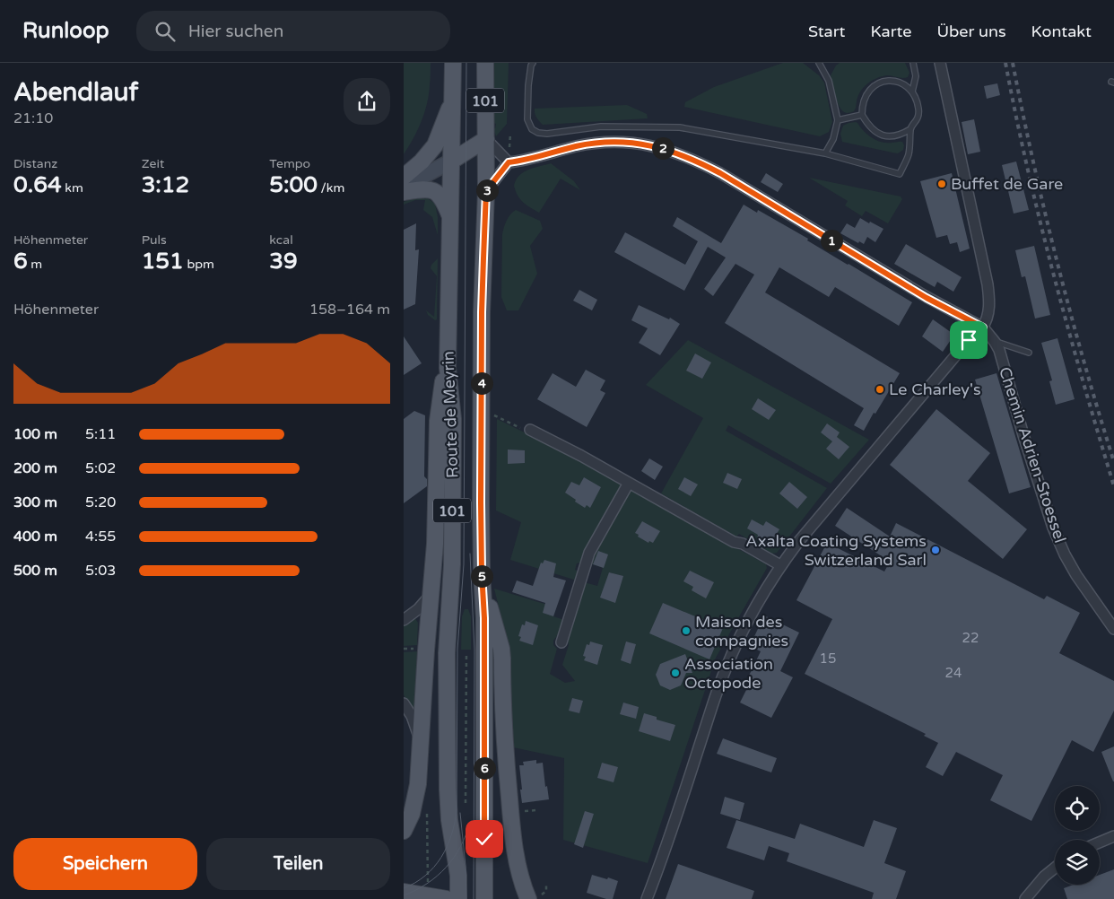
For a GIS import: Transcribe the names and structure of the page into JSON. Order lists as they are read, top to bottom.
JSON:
{
  "streets": {
    "main road": ["101", "Route de Meyrin"],
    "street": ["Chemin Adrien-Stoessel"]
  },
  "places": [
    "Buffet de Gare",
    "Le Charley's",
    "Axalta Coating Systems Switzerland Sarl",
    "Maison des compagnies",
    "Association Octopode"
  ],
  "house_numbers": ["22", "15", "24"],
  "page": {
    "header": "Runloop",
    "search": "Hier suchen",
    "nav": [
      "Start",
      "Karte",
      "Über uns",
      "Kontakt"
    ],
    "heading": ["Abendlauf", "21:10"],
    "pins": [
      "2",
      "3",
      "1",
      "4",
      "5",
      "6"
    ],
    "stats": [
      ["Distanz", "0.64 km"],
      ["Zeit", "3:12"],
      ["Tempo", "5:00 /km"],
      ["Höhenmeter", "6 m"],
      ["Puls", "151 bpm"],
      ["kcal", "39"]
    ],
    "chart": ["Höhenmeter", "158–164 m"],
    "list": [
      {
        "name": "100 m",
        "note": "5:11"
      },
      {
        "name": "200 m",
        "note": "5:02"
      },
      {
        "name": "300 m",
        "note": "5:20"
      },
      {
        "name": "400 m",
        "note": "4:55"
      },
      {
        "name": "500 m",
        "note": "5:03"
      }
    ],
    "buttons": ["Speichern", "Teilen"]
  }
}
